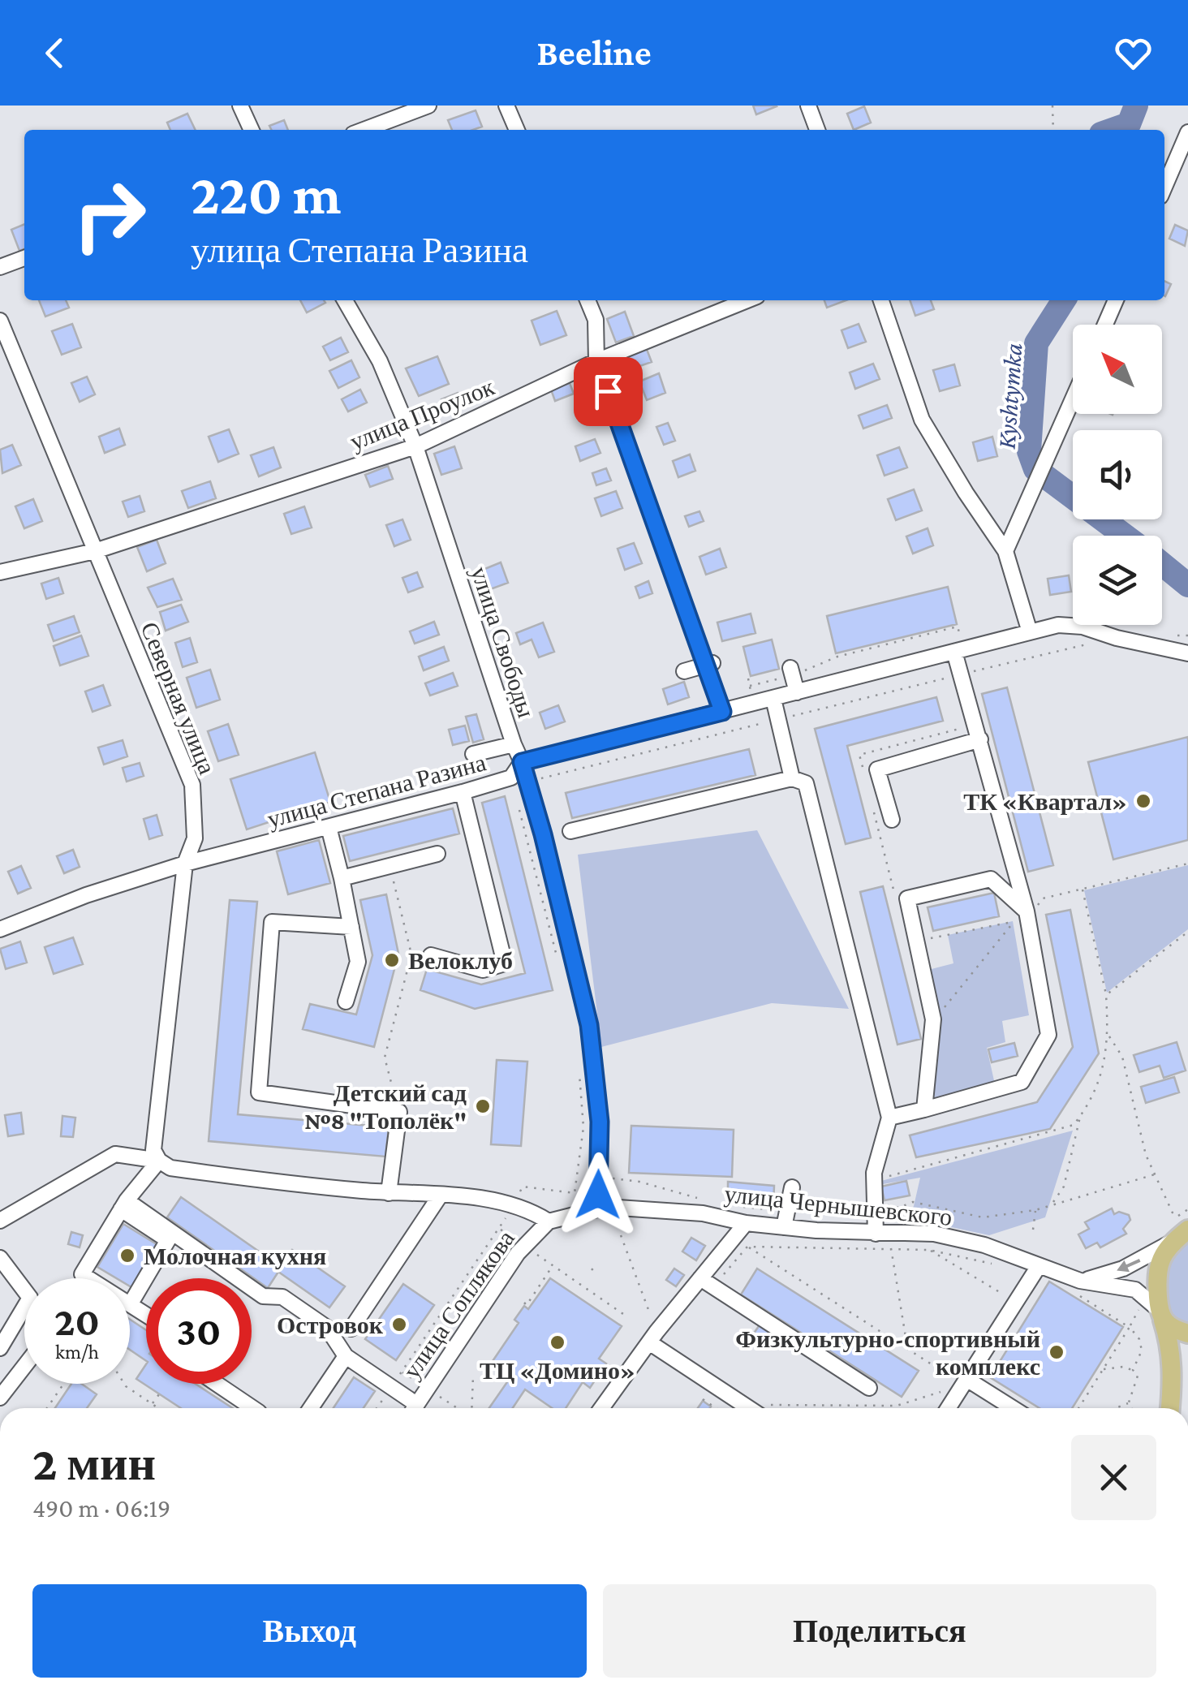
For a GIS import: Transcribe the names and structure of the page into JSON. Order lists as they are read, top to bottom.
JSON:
{
  "streets": {
    "street": [
      "улица Проулок",
      "улица Свободы",
      "Северная улица",
      "улица Степана Разина",
      "улица Чернышевского",
      "улица Соплякова"
    ]
  },
  "crossings": [
    ["улица Проулок", "улица Свободы"],
    ["улица Проулок", "Северная улица"],
    ["улица Свободы", "улица Степана Разина"],
    ["улица Свободы", "улица Чернышевского"],
    ["Северная улица", "улица Степана Разина"],
    ["улица Чернышевского", "улица Соплякова"]
  ],
  "water": ["Kyshtymka"],
  "places": [
    "ТК «Квартал»",
    "Велоклуб",
    "Детский сад №8 \"Тополёк\"",
    "Молочная кухня",
    "Островок",
    "ТЦ «Домино»",
    "Физкультурно-спортивный комплекс"
  ],
  "north": "top left",
  "page": {
    "header": "Beeline",
    "turn": ["220 m", "улица Степана Разина"],
    "speed": "20 km/h",
    "limit": "30",
    "heading": ["2 мин", "490 m · 06:19"],
    "buttons": ["Выход", "Поделиться"]
  }
}
